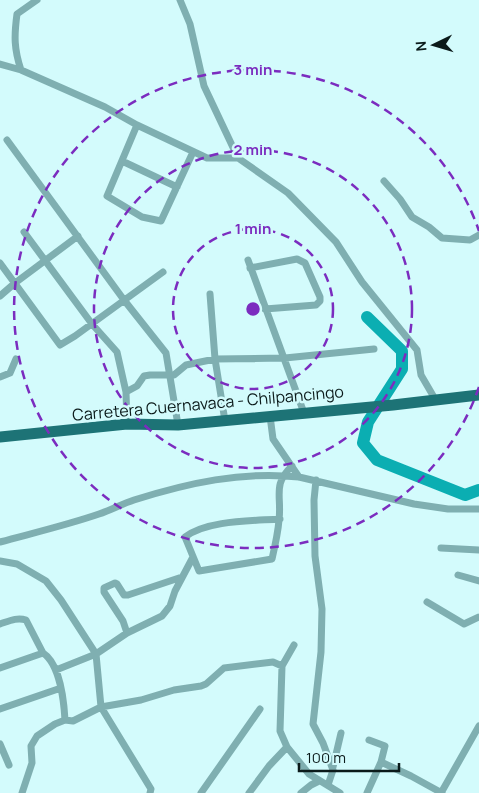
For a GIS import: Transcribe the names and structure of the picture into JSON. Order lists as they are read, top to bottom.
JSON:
{
  "streets": {
    "main road": ["Carretera Cuernavaca - Chilpancingo"]
  },
  "scale_bar": "100 m",
  "north": "left",
  "rings": ["3 min", "2 min", "1 min"]
}
